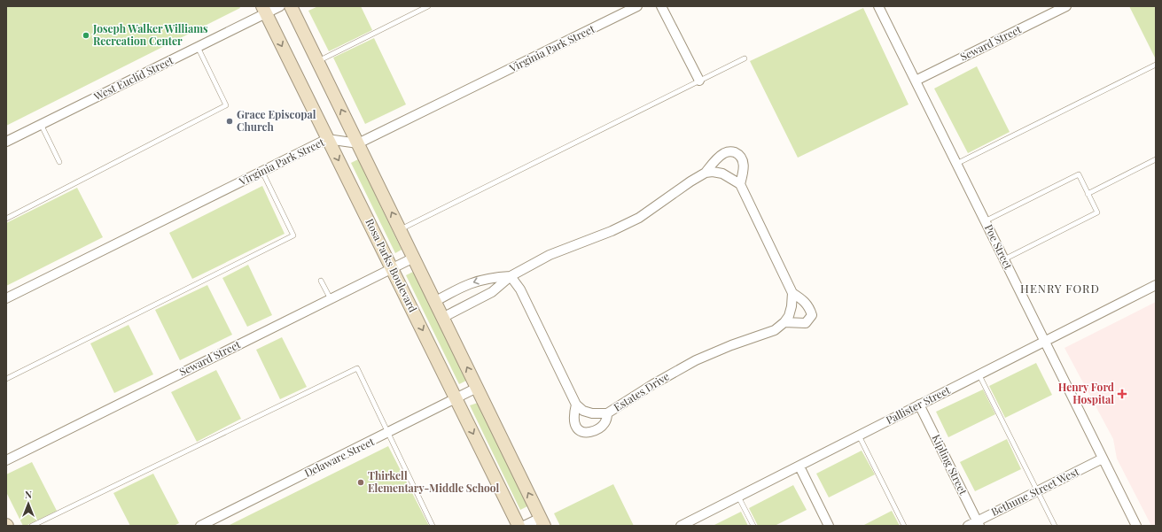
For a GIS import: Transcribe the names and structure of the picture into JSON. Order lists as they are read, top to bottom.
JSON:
{
  "streets": {
    "street": [
      "Seward Street",
      "Virginia Park Street",
      "West Euclid Street",
      "Poe Street",
      "Rosa Parks Boulevard",
      "Estates Drive",
      "Pallister Street",
      "Delaware Street",
      "Kipling Street",
      "Bethune Street West"
    ]
  },
  "crossings": [
    ["Seward Street", "Poe Street"],
    ["Seward Street", "Rosa Parks Boulevard"],
    ["Virginia Park Street", "Rosa Parks Boulevard"],
    ["West Euclid Street", "Rosa Parks Boulevard"],
    ["Poe Street", "Pallister Street"],
    ["Poe Street", "Bethune Street West"],
    ["Rosa Parks Boulevard", "Delaware Street"],
    ["Pallister Street", "Kipling Street"],
    ["Kipling Street", "Bethune Street West"]
  ],
  "districts": ["HENRY FORD"],
  "places": {
    "other": ["Joseph Walker Williams Recreation Center", "Grace Episcopal Church", "Thirkell Elementary-Middle School"],
    "health": ["Henry Ford Hospital"]
  },
  "north": "top"
}
